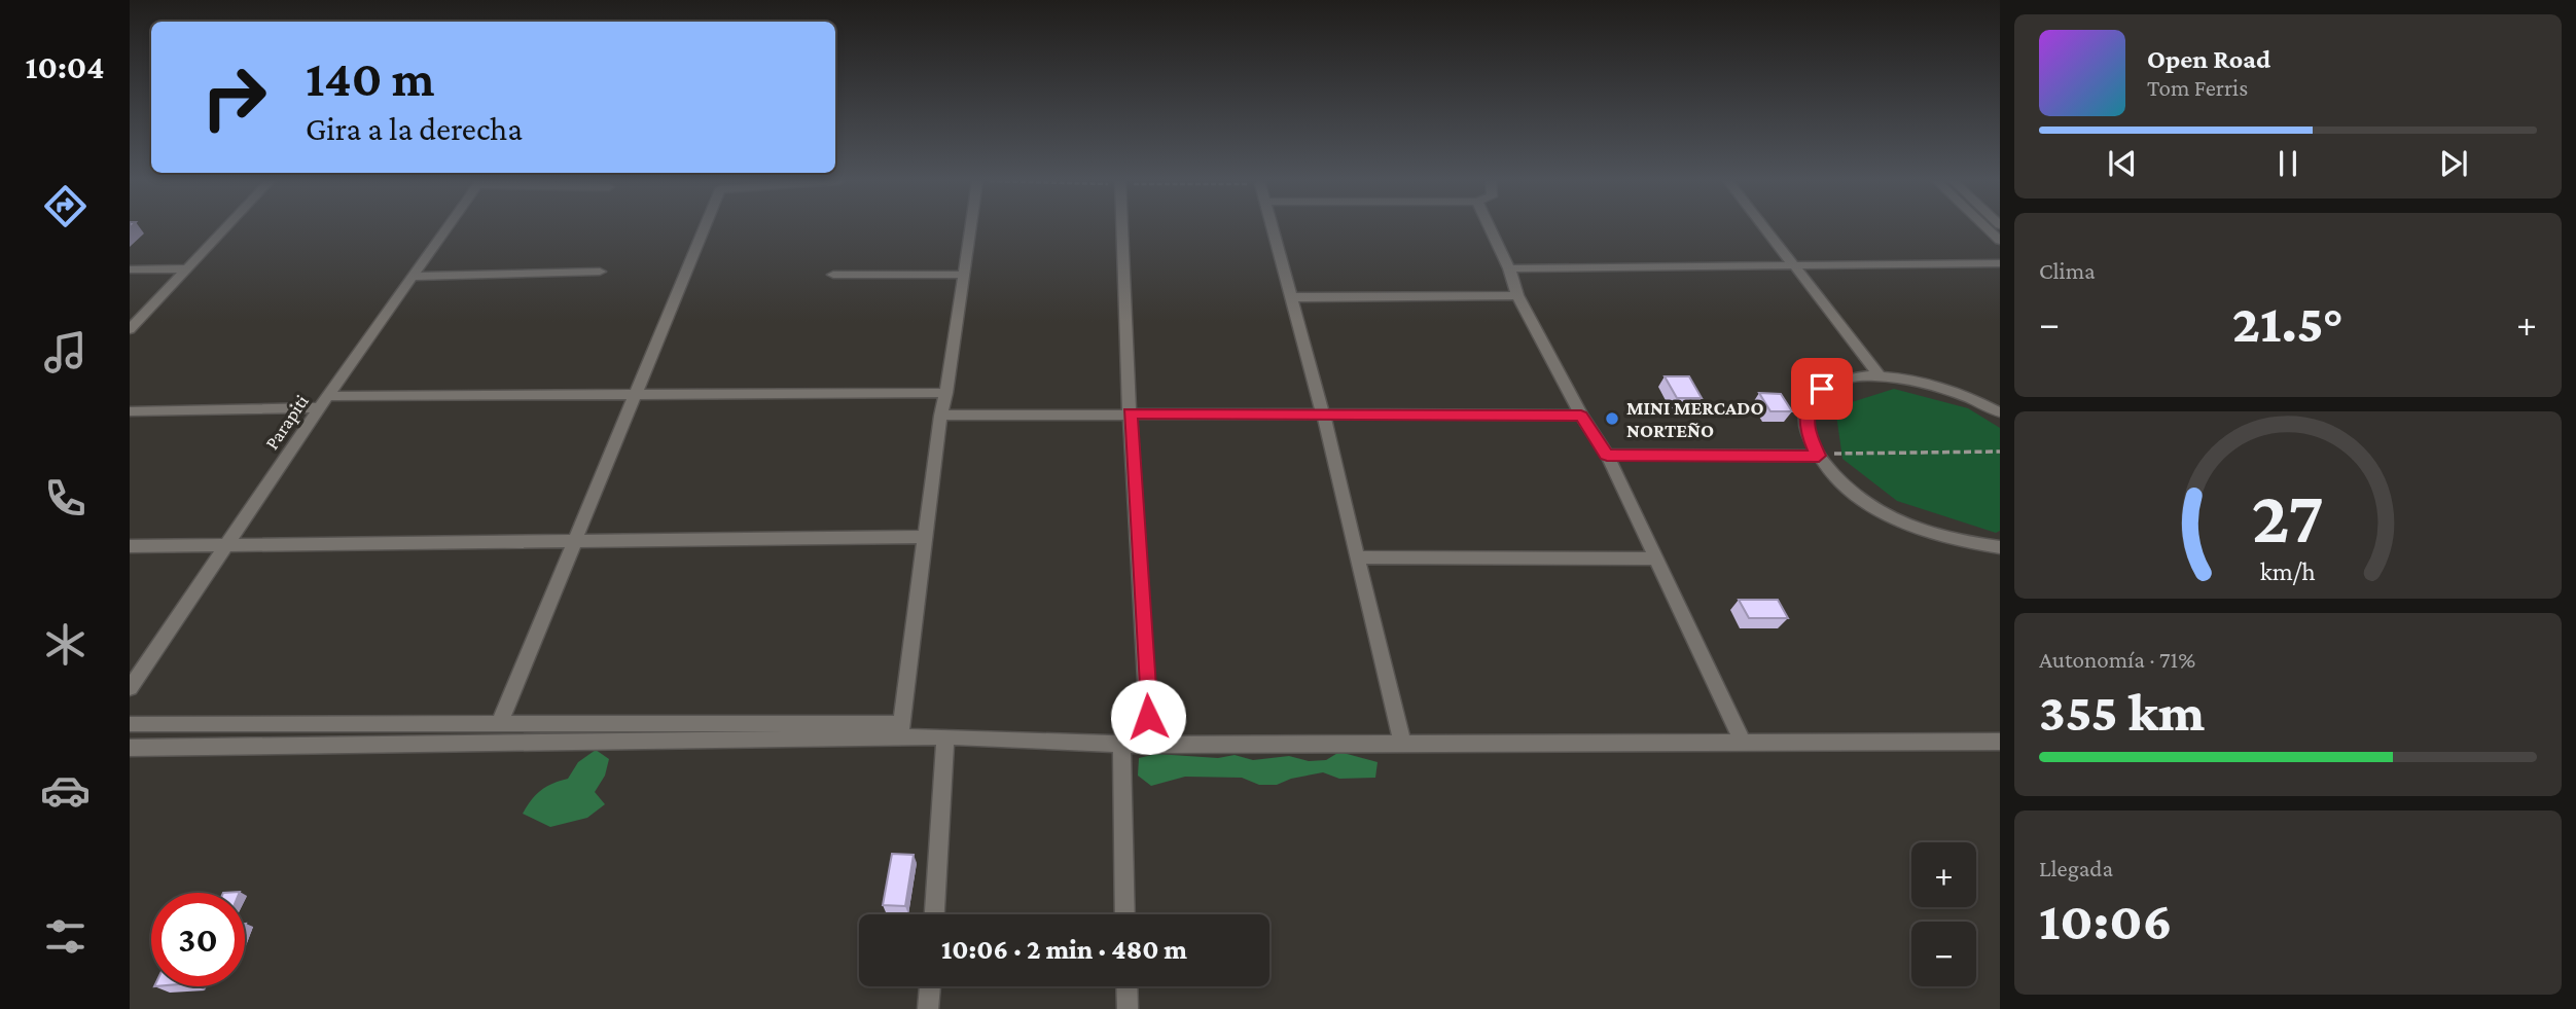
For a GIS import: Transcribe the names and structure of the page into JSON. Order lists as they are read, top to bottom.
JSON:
{
  "streets": {
    "street": ["Parapiti"]
  },
  "places": ["MINI MERCADO NORTEÑO"],
  "page": {
    "tabs": "10:04",
    "turn": ["140 m", "Gira a la derecha"],
    "song": ["Open Road", "Tom Ferris"],
    "tile": [
      "Clima",
      ["Autonomía · 71%", "355 km"],
      ["Llegada", "10:06"]
    ],
    "heat": ["−", "21.5°", "+"],
    "map_buttons": ["+", "−"],
    "limit": "30",
    "trip": "10:06 · 2 min · 480 m",
    "gauge": ["27", "km/h"]
  }
}
